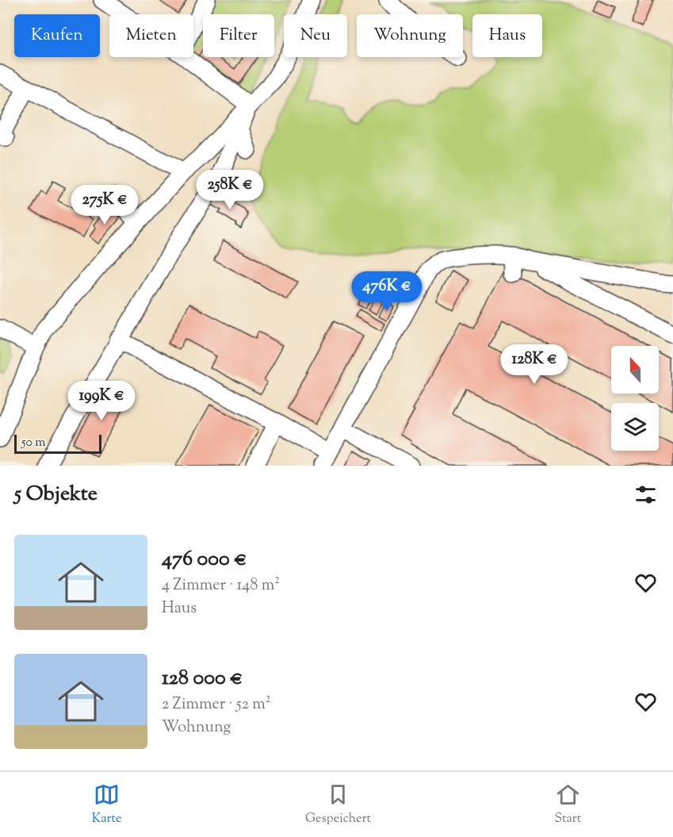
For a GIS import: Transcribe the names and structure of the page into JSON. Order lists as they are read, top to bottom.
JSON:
{
  "scale_bar": "50 m",
  "north": "top",
  "page": {
    "chip": [
      "Kaufen",
      "Mieten",
      "Filter",
      "Neu",
      "Wohnung",
      "Haus"
    ],
    "price": [
      "258K €",
      "275K €",
      "476K €",
      "128K €",
      "199K €"
    ],
    "scale": "50 m",
    "heading": "5 Objekte",
    "list": [
      {
        "name": "476 000 €",
        "note": "4 Zimmer · 148 m² · Haus"
      },
      {
        "name": "128 000 €",
        "note": "2 Zimmer · 52 m² · Wohnung"
      }
    ],
    "tabs": ["Karte", "Gespeichert", "Start"]
  }
}
